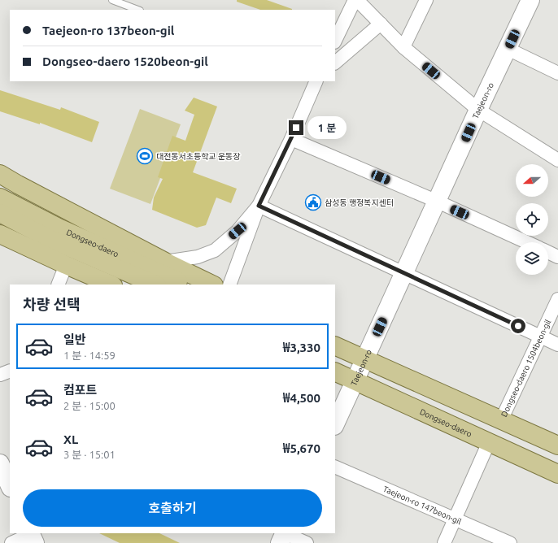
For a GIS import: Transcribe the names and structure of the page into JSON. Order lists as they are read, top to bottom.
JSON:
{
  "streets": {
    "main road": ["Dongseo-daero"],
    "street": ["Taejeon-ro", "Dongseo-daero 1504beon-gil", "Taejeon-ro 147beon-gil"]
  },
  "crossings": [
    ["Taejeon-ro", "Dongseo-daero"]
  ],
  "places": {
    "sports": ["대전동서초등학교 운동장"],
    "public building": ["삼성동 행정복지센터"]
  },
  "north": "left",
  "page": {
    "banner": ["Taejeon-ro 137beon-gil", "Dongseo-daero 1520beon-gil"],
    "bubble": "1 분",
    "heading": "차량 선택",
    "list": [
      {
        "name": "일반",
        "note": "1 분 · 14:59",
        "value": "₩3,330"
      },
      {
        "name": "컴포트",
        "note": "2 분 · 15:00",
        "value": "₩4,500"
      },
      {
        "name": "XL",
        "note": "3 분 · 15:01",
        "value": "₩5,670"
      }
    ],
    "buttons": "호출하기"
  }
}
